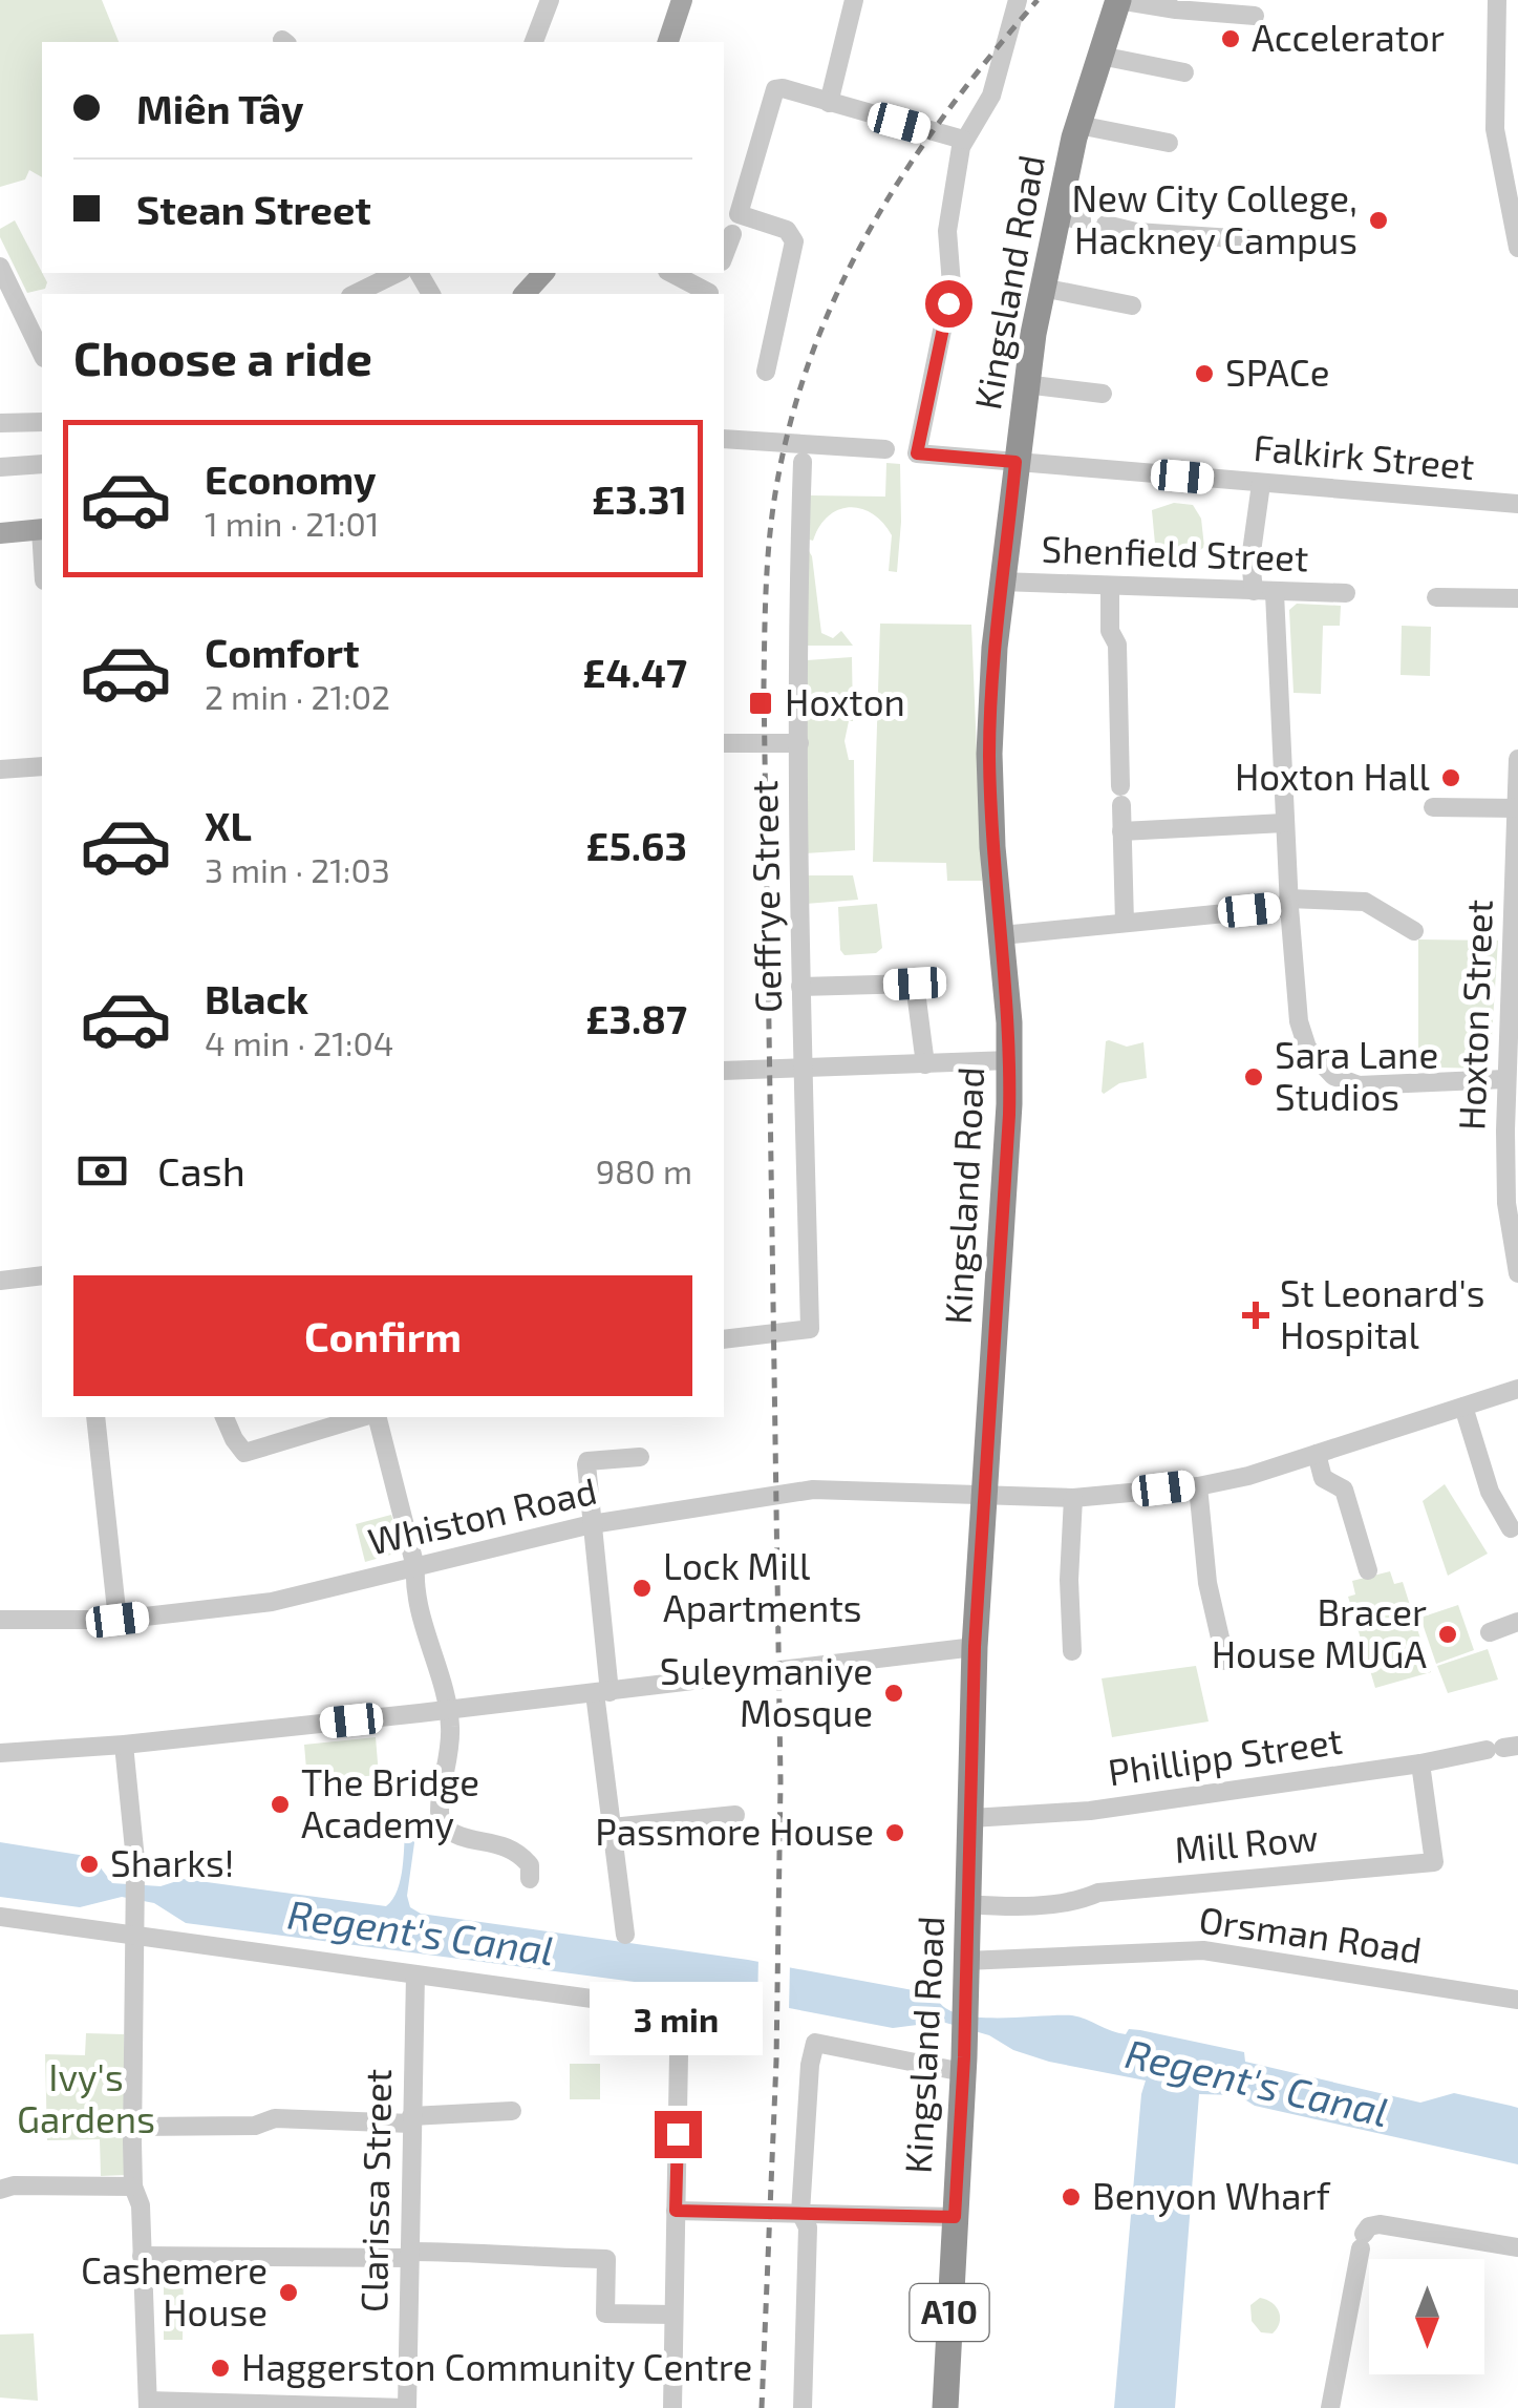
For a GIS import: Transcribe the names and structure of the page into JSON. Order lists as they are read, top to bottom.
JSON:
{
  "streets": {
    "highway": ["Kingsland Road", "A10"],
    "street": [
      "Falkirk Street",
      "Shenfield Street",
      "Geffrye Street",
      "Hoxton Street",
      "Whiston Road",
      "Phillipp Street",
      "Mill Row",
      "Orsman Road",
      "Clarissa Street"
    ]
  },
  "crossings": [
    ["Kingsland Road", "Falkirk Street"],
    ["Kingsland Road", "Shenfield Street"],
    ["Kingsland Road", "Whiston Road"],
    ["Kingsland Road", "Phillipp Street"],
    ["Kingsland Road", "Mill Row"],
    ["Kingsland Road", "Orsman Road"],
    ["Phillipp Street", "Mill Row"]
  ],
  "water": ["Regent's Canal"],
  "parks": ["Ivy's Gardens"],
  "places": {
    "other": [
      "Accelerator",
      "New City College, Hackney Campus",
      "SPACe",
      "Hoxton Hall",
      "Sara Lane Studios",
      "Lock Mill Apartments",
      "Bracer House MUGA",
      "Suleymaniye Mosque",
      "The Bridge Academy",
      "Passmore House",
      "Sharks!",
      "Benyon Wharf",
      "Cashemere House",
      "Haggerston Community Centre"
    ],
    "transit": ["Hoxton"],
    "health": ["St Leonard's Hospital"]
  },
  "north": "bottom",
  "page": {
    "banner": ["Miên Tây", "Stean Street"],
    "heading": "Choose a ride",
    "list": [
      {
        "name": "Economy",
        "note": "1 min · 21:01",
        "value": "£3.31"
      },
      {
        "name": "Comfort",
        "note": "2 min · 21:02",
        "value": "£4.47"
      },
      {
        "name": "XL",
        "note": "3 min · 21:03",
        "value": "£5.63"
      },
      {
        "name": "Black",
        "note": "4 min · 21:04",
        "value": "£3.87"
      }
    ],
    "pay": ["Cash", "980 m"],
    "buttons": "Confirm",
    "bubble": "3 min"
  }
}
